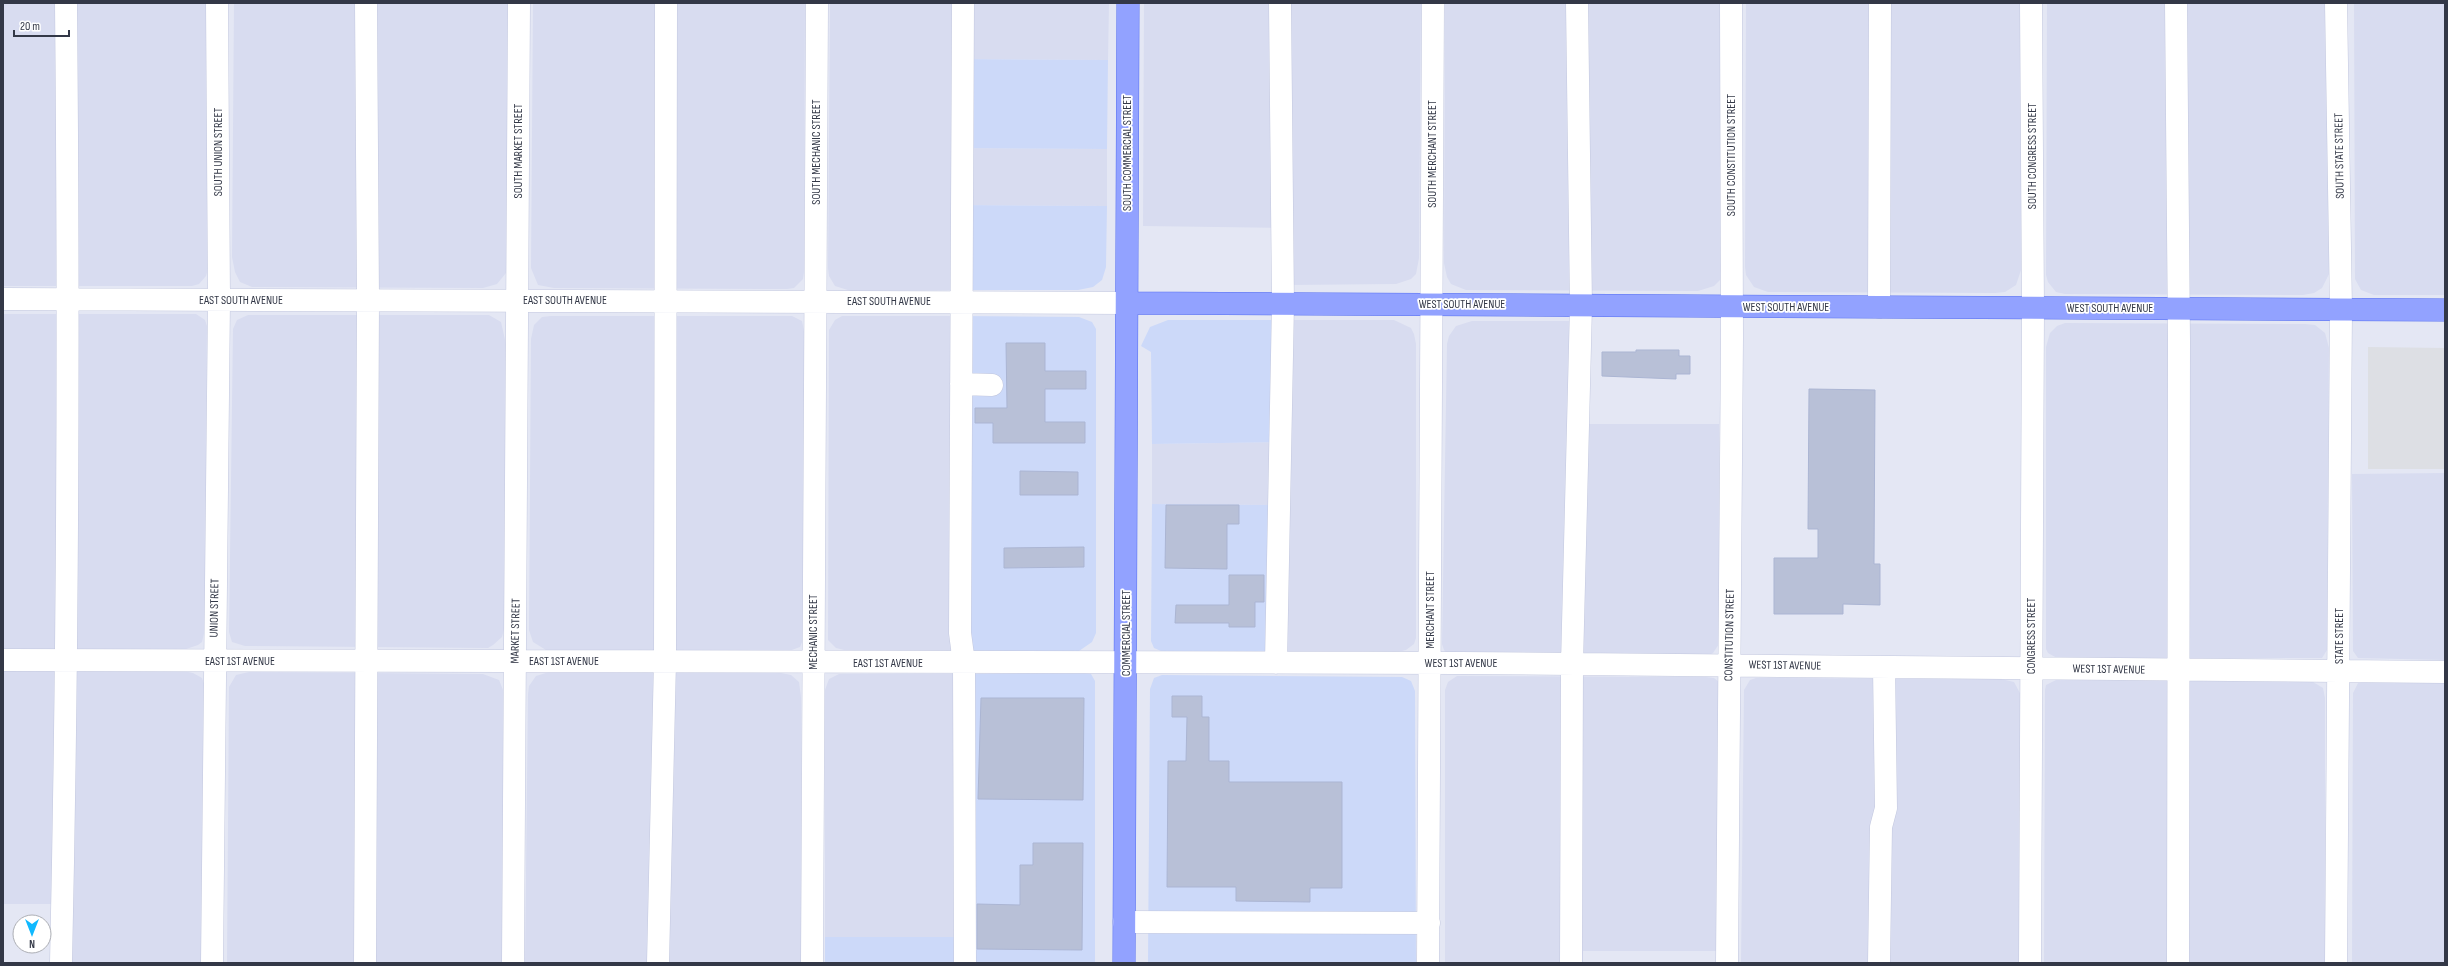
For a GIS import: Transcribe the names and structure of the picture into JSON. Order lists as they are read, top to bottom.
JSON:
{
  "streets": {
    "main road": ["SOUTH COMMERCIAL STREET", "WEST SOUTH AVENUE", "COMMERCIAL STREET"],
    "street": [
      "SOUTH MARKET STREET",
      "SOUTH UNION STREET",
      "SOUTH MECHANIC STREET",
      "SOUTH MERCHANT STREET",
      "SOUTH CONSTITUTION STREET",
      "SOUTH CONGRESS STREET",
      "SOUTH STATE STREET",
      "EAST SOUTH AVENUE",
      "UNION STREET",
      "MERCHANT STREET",
      "MARKET STREET",
      "MECHANIC STREET",
      "CONSTITUTION STREET",
      "CONGRESS STREET",
      "STATE STREET",
      "EAST 1ST AVENUE",
      "WEST 1ST AVENUE"
    ]
  },
  "crossings": [
    ["SOUTH MARKET STREET", "EAST SOUTH AVENUE"],
    ["SOUTH MARKET STREET", "MARKET STREET"],
    ["SOUTH UNION STREET", "EAST SOUTH AVENUE"],
    ["SOUTH UNION STREET", "UNION STREET"],
    ["SOUTH MECHANIC STREET", "EAST SOUTH AVENUE"],
    ["SOUTH MECHANIC STREET", "MECHANIC STREET"],
    ["SOUTH COMMERCIAL STREET", "EAST SOUTH AVENUE"],
    ["SOUTH COMMERCIAL STREET", "WEST SOUTH AVENUE"],
    ["SOUTH COMMERCIAL STREET", "COMMERCIAL STREET"],
    ["SOUTH MERCHANT STREET", "WEST SOUTH AVENUE"],
    ["SOUTH MERCHANT STREET", "MERCHANT STREET"],
    ["SOUTH CONSTITUTION STREET", "WEST SOUTH AVENUE"],
    ["SOUTH CONSTITUTION STREET", "CONSTITUTION STREET"],
    ["SOUTH CONGRESS STREET", "WEST SOUTH AVENUE"],
    ["SOUTH CONGRESS STREET", "CONGRESS STREET"],
    ["SOUTH STATE STREET", "WEST SOUTH AVENUE"],
    ["SOUTH STATE STREET", "STATE STREET"],
    ["EAST SOUTH AVENUE", "WEST SOUTH AVENUE"],
    ["EAST SOUTH AVENUE", "UNION STREET"],
    ["EAST SOUTH AVENUE", "MARKET STREET"],
    ["EAST SOUTH AVENUE", "MECHANIC STREET"],
    ["EAST SOUTH AVENUE", "COMMERCIAL STREET"],
    ["WEST SOUTH AVENUE", "MERCHANT STREET"],
    ["WEST SOUTH AVENUE", "COMMERCIAL STREET"],
    ["WEST SOUTH AVENUE", "CONSTITUTION STREET"],
    ["WEST SOUTH AVENUE", "CONGRESS STREET"],
    ["WEST SOUTH AVENUE", "STATE STREET"],
    ["UNION STREET", "EAST 1ST AVENUE"],
    ["MERCHANT STREET", "WEST 1ST AVENUE"],
    ["MARKET STREET", "EAST 1ST AVENUE"],
    ["MECHANIC STREET", "EAST 1ST AVENUE"],
    ["COMMERCIAL STREET", "EAST 1ST AVENUE"],
    ["COMMERCIAL STREET", "WEST 1ST AVENUE"],
    ["CONSTITUTION STREET", "WEST 1ST AVENUE"],
    ["CONGRESS STREET", "WEST 1ST AVENUE"],
    ["STATE STREET", "WEST 1ST AVENUE"],
    ["EAST 1ST AVENUE", "WEST 1ST AVENUE"]
  ],
  "scale_bar": "20 m",
  "north": "bottom"
}
